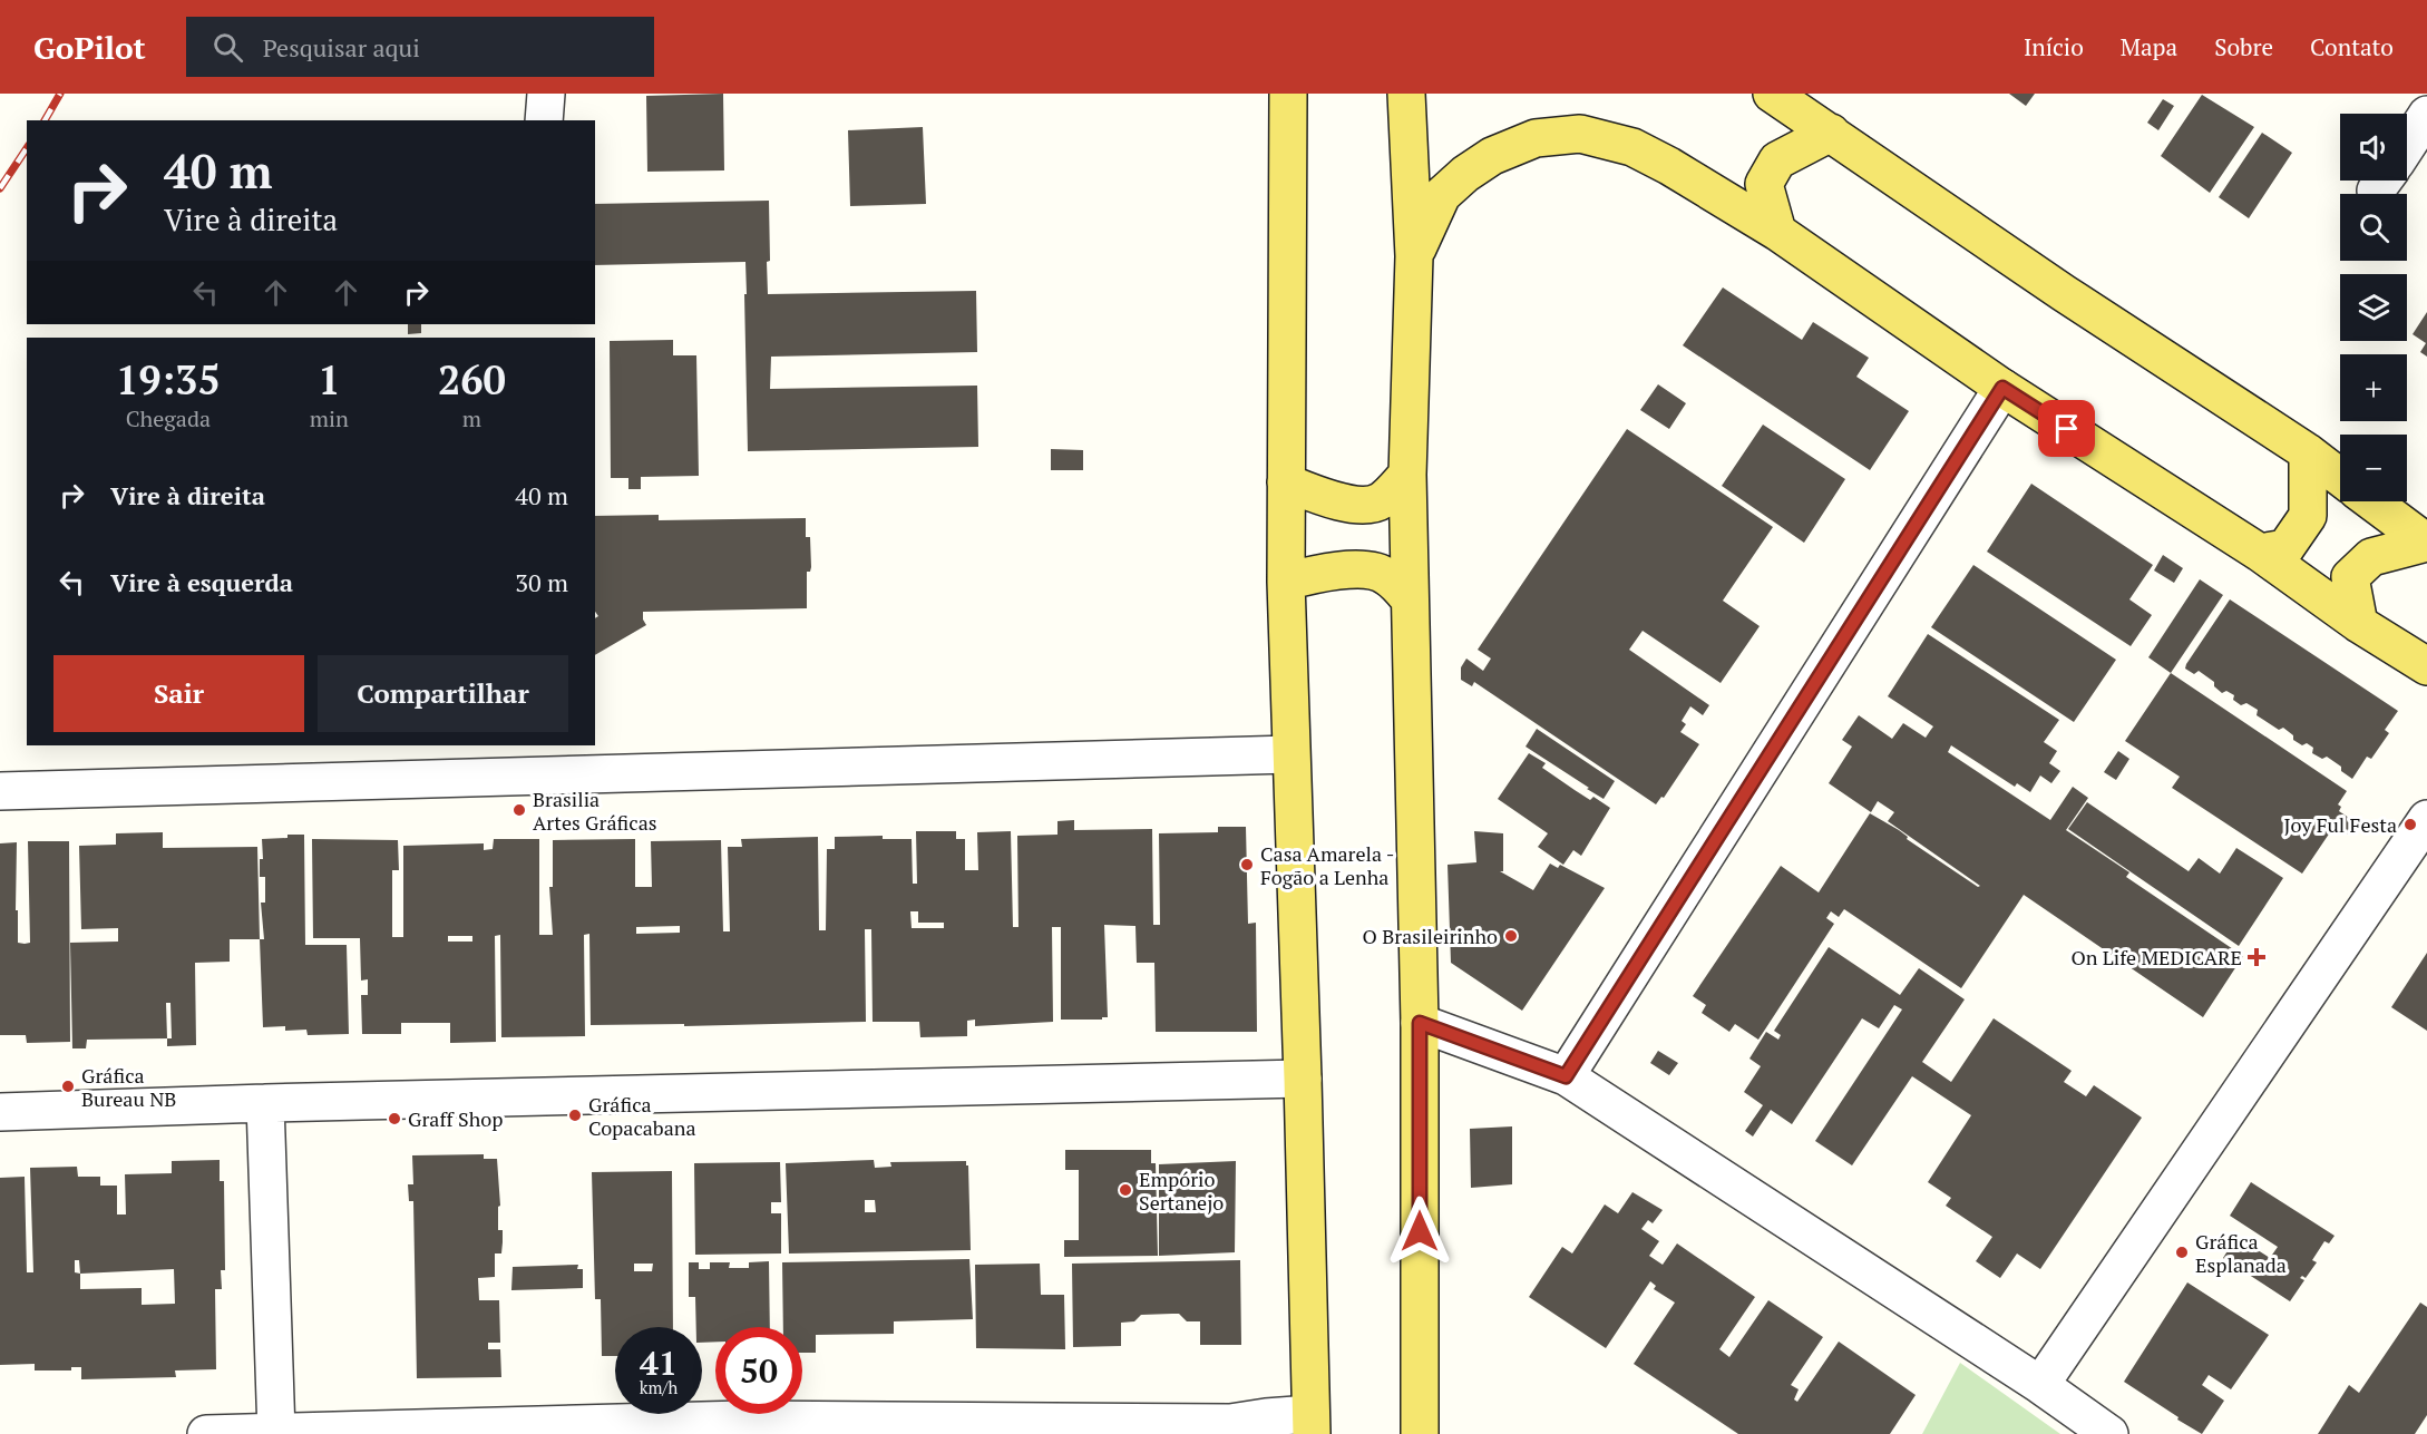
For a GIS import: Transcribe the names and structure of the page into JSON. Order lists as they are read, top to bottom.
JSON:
{
  "places": {
    "other": [
      "Brasilia Artes Gráficas",
      "Joy Ful Festa",
      "Casa Amarela - Fogão a Lenha",
      "O Brasileirinho",
      "Gráfica Bureau NB",
      "Gráfica Copacabana",
      "Graff Shop",
      "Empório Sertanejo",
      "Gráfica Esplanada"
    ],
    "health": ["On Life MEDICARE"]
  },
  "page": {
    "header": "GoPilot",
    "search": "Pesquisar aqui",
    "nav": [
      "Início",
      "Mapa",
      "Sobre",
      "Contato"
    ],
    "map_buttons": ["+", "−"],
    "turn": ["40 m", "Vire à direita"],
    "eta": [
      "19:35",
      "Chegada",
      "1",
      "min",
      "260",
      "m"
    ],
    "list": [
      {
        "name": "Vire à direita",
        "value": "40 m"
      },
      {
        "name": "Vire à esquerda",
        "value": "30 m"
      }
    ],
    "buttons": ["Sair", "Compartilhar"],
    "speed": "41 km/h",
    "limit": "50"
  }
}
